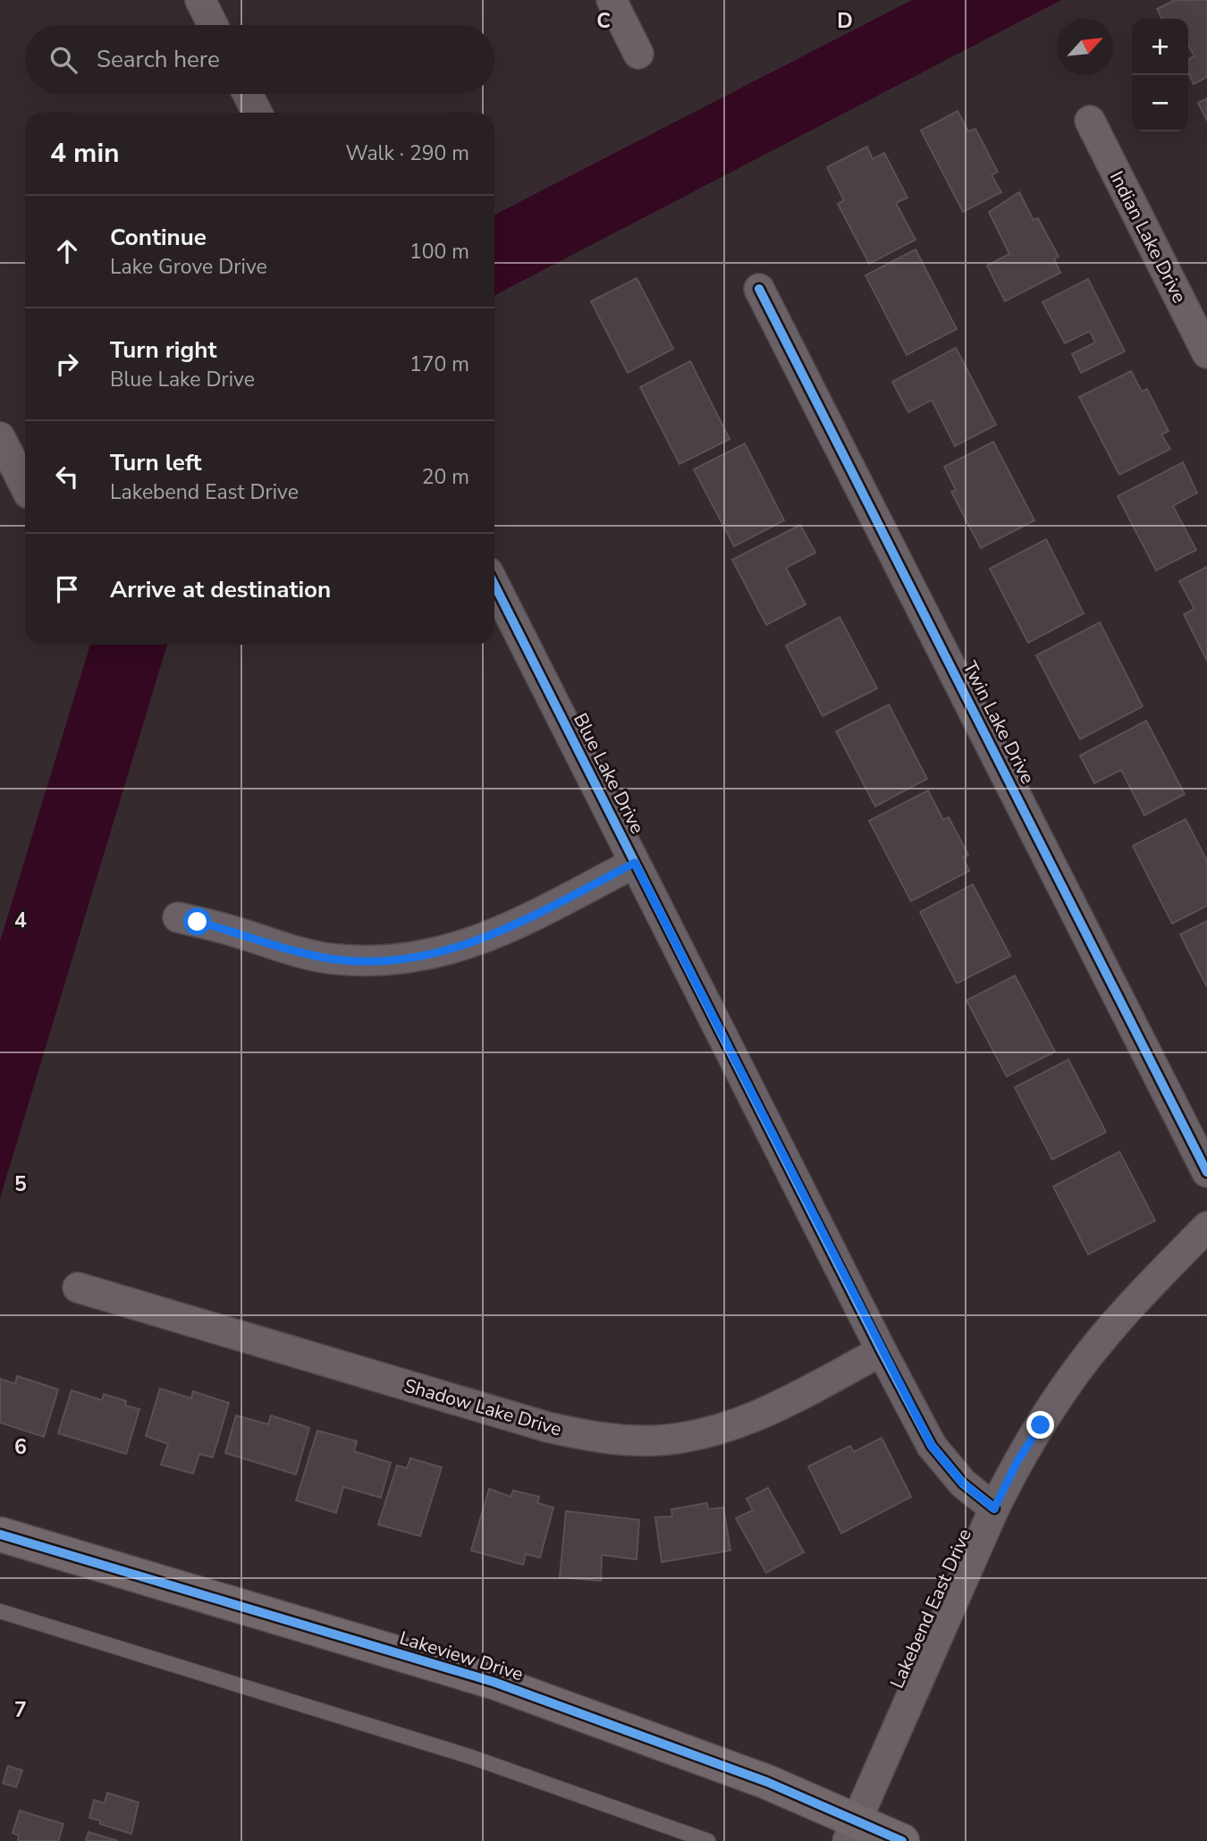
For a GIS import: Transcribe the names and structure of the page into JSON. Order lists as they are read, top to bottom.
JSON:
{
  "streets": {
    "street": [
      "Indian Lake Drive",
      "Twin Lake Drive",
      "Blue Lake Drive",
      "Shadow Lake Drive",
      "Lakebend East Drive",
      "Lakeview Drive"
    ]
  },
  "crossings": [
    ["Blue Lake Drive", "Shadow Lake Drive"],
    ["Blue Lake Drive", "Lakebend East Drive"],
    ["Lakebend East Drive", "Lakeview Drive"]
  ],
  "north": "top right",
  "page": {
    "map_buttons": ["+", "−"],
    "search": "Search here",
    "heading": ["4 min", "Walk · 290 m"],
    "list": [
      ["Continue", "Lake Grove Drive", "100 m"],
      ["Turn right", "Blue Lake Drive", "170 m"],
      ["Turn left", "Lakebend East Drive", "20 m"],
      "Arrive at destination"
    ]
  },
  "grid": {
    "columns": ["C", "D"],
    "rows": [
      "4",
      "5",
      "6",
      "7"
    ]
  }
}
